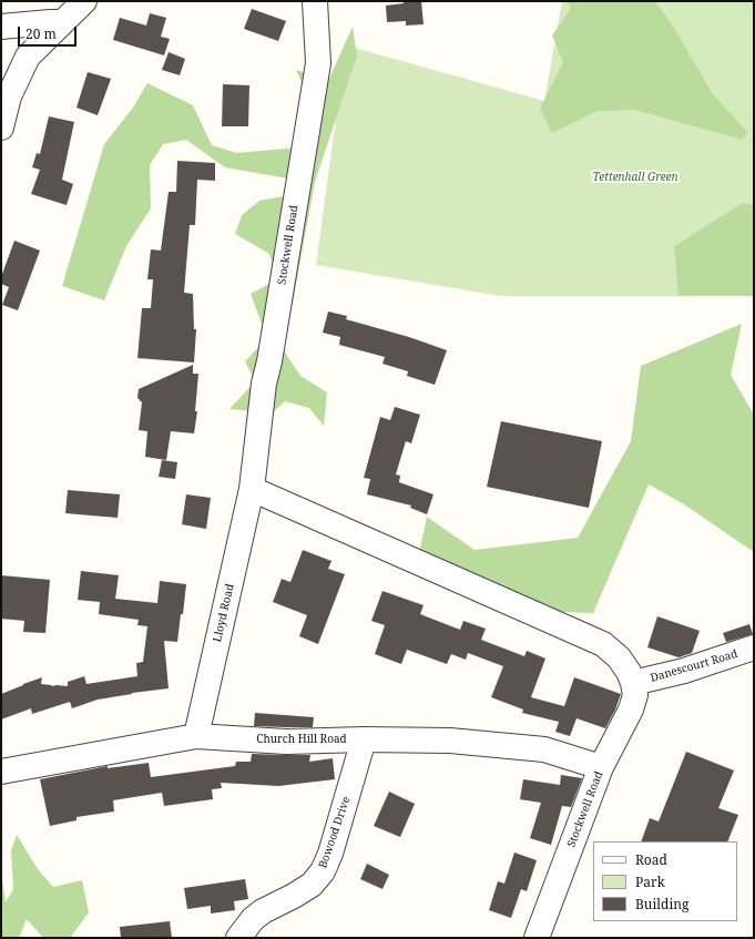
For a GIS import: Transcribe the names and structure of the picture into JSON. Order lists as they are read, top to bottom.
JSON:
{
  "streets": {
    "street": [
      "Stockwell Road",
      "Lloyd Road",
      "Danescourt Road",
      "Church Hill Road",
      "Bowood Drive"
    ]
  },
  "crossings": [
    ["Stockwell Road", "Lloyd Road"],
    ["Stockwell Road", "Danescourt Road"],
    ["Stockwell Road", "Church Hill Road"],
    ["Lloyd Road", "Church Hill Road"],
    ["Church Hill Road", "Bowood Drive"]
  ],
  "parks": ["Tettenhall Green"],
  "legend": ["Road", "Park", "Building"],
  "scale_bar": "20 m"
}
